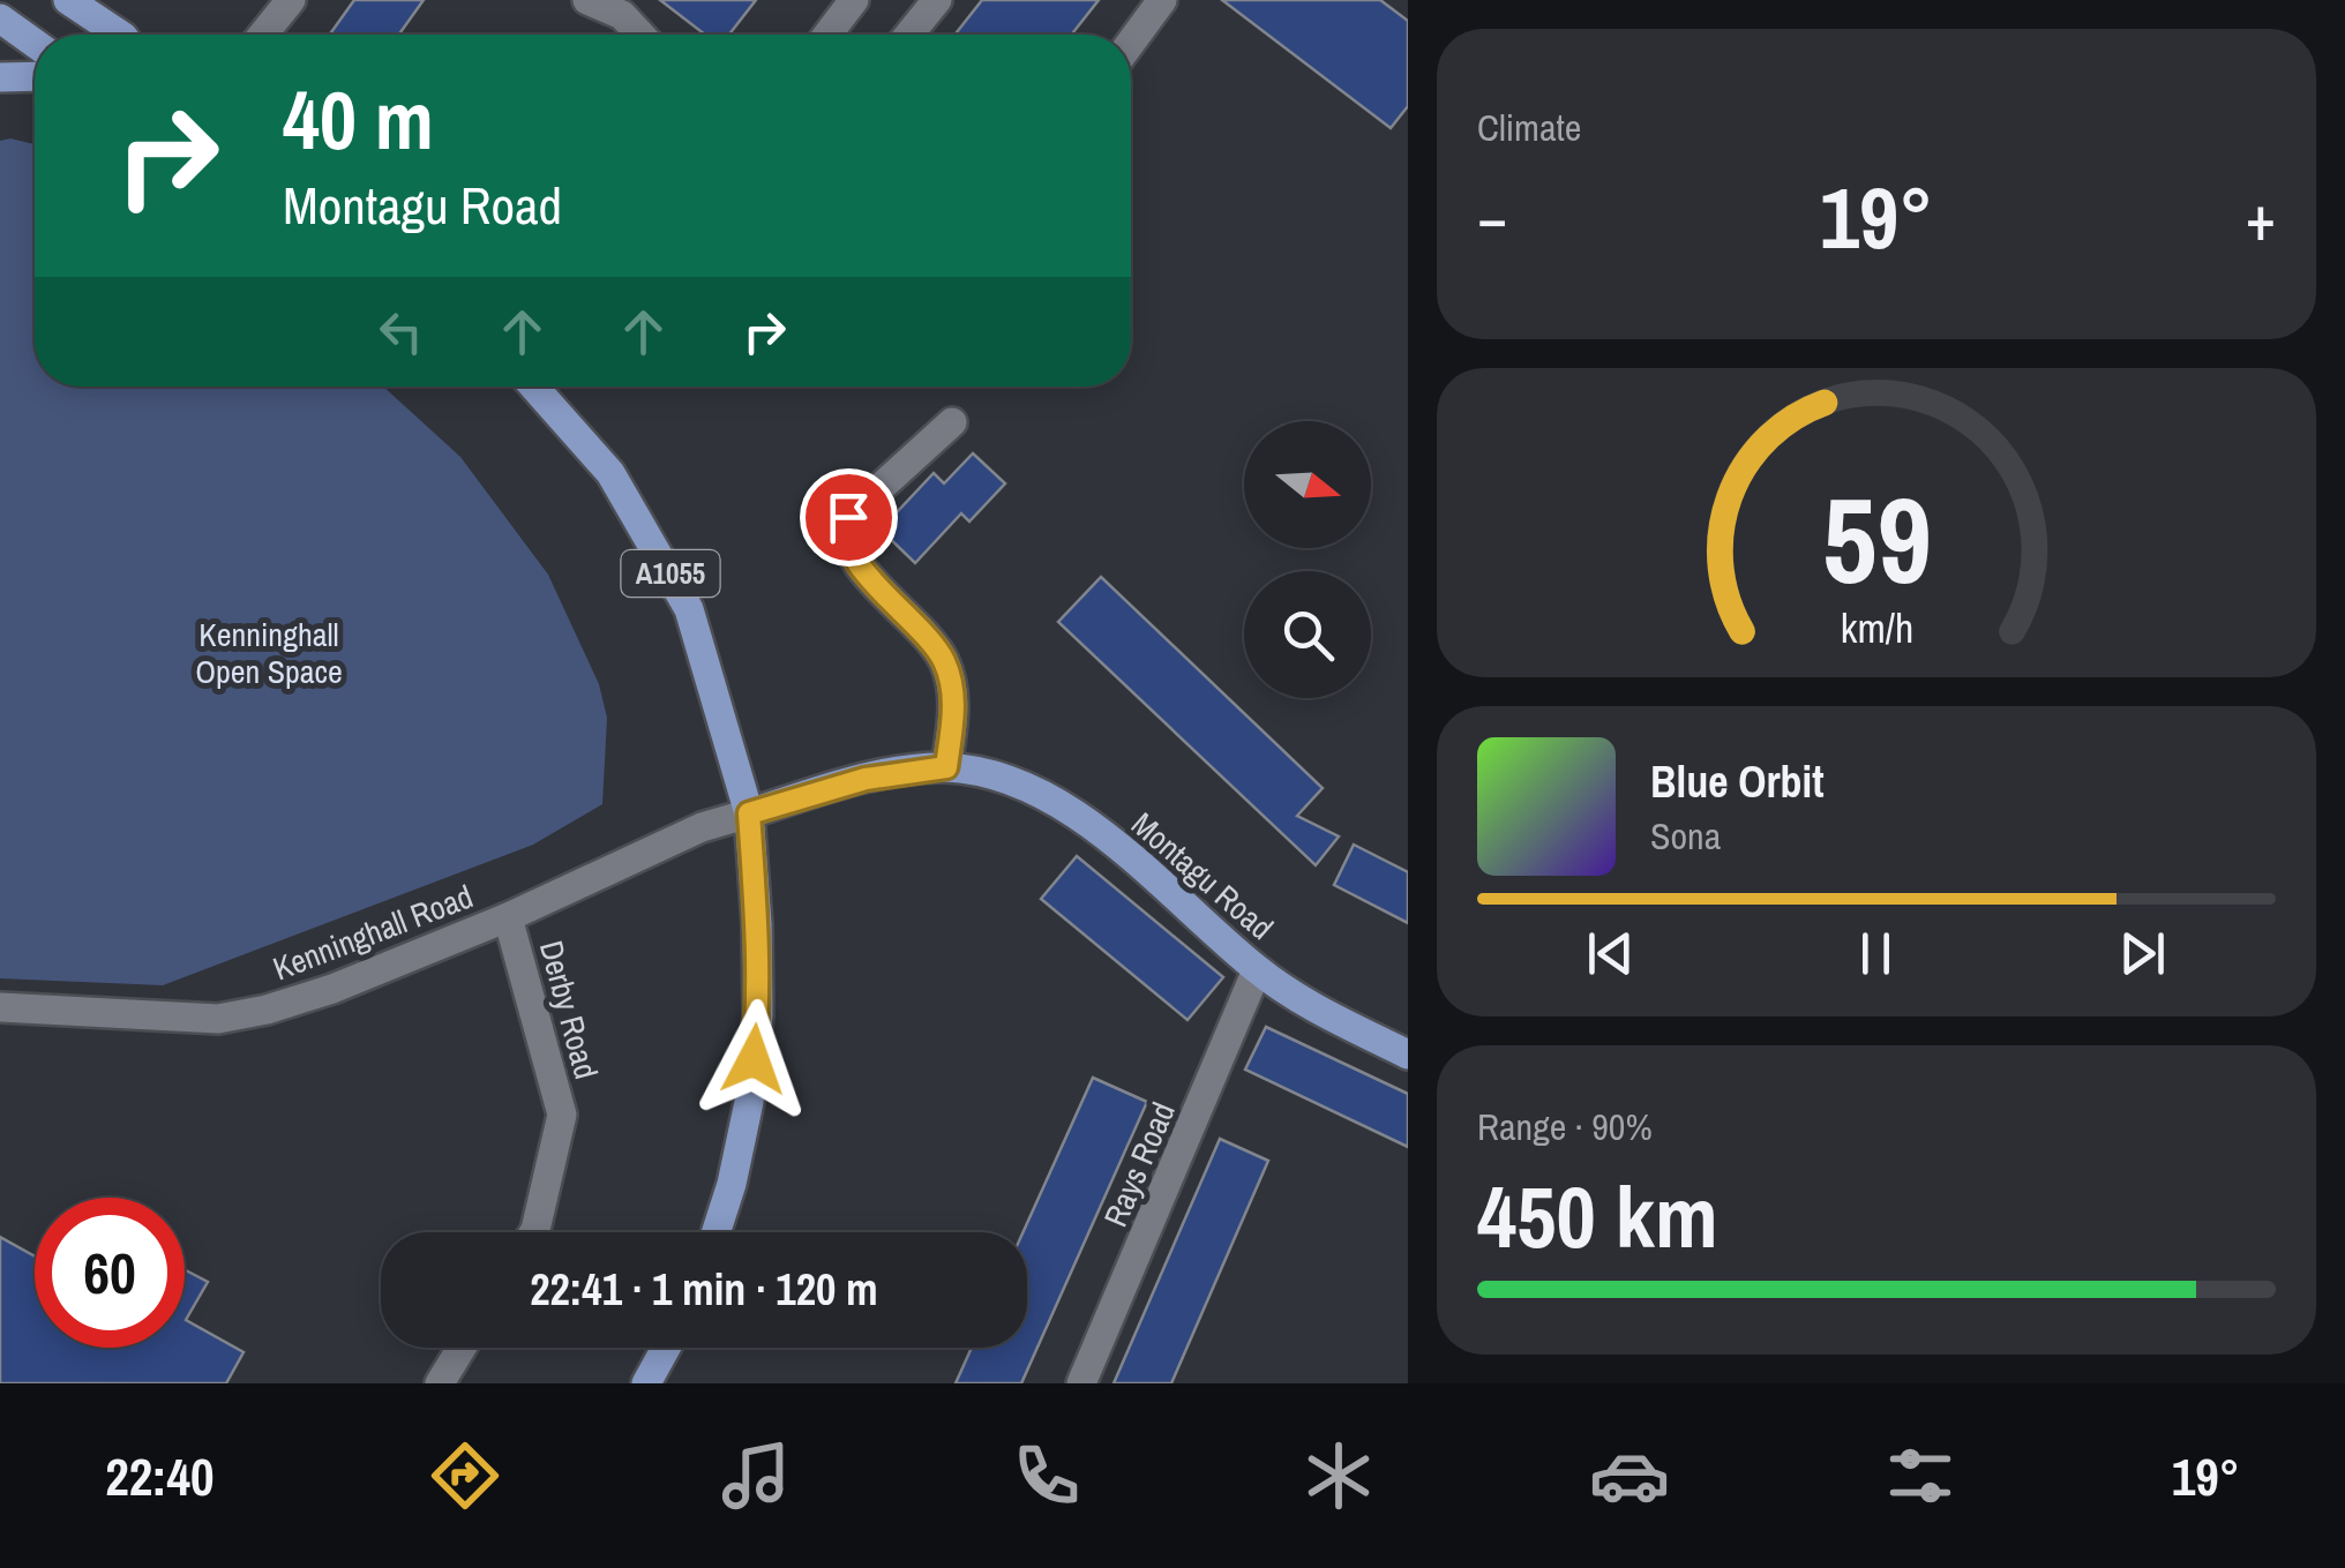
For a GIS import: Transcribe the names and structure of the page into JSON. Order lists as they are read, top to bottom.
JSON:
{
  "streets": {
    "main road": ["A1055", "Montagu Road"],
    "street": ["Kenninghall Road", "Derby Road", "Rays Road"]
  },
  "crossings": [
    ["A1055", "Montagu Road"],
    ["A1055", "Kenninghall Road"],
    ["Montagu Road", "Kenninghall Road"],
    ["Montagu Road", "Rays Road"],
    ["Kenninghall Road", "Derby Road"]
  ],
  "parks": ["Kenninghall Open Space"],
  "north": "right",
  "page": {
    "tile": [
      "Climate",
      ["Range · 90%", "450 km"]
    ],
    "turn": ["40 m", "Montagu Road"],
    "heat": ["−", "19°", "+"],
    "song": ["Blue Orbit", "Sona"],
    "limit": "60",
    "trip": "22:41 · 1 min · 120 m",
    "tabs": ["22:40", "19°"],
    "gauge": ["59", "km/h"]
  }
}
